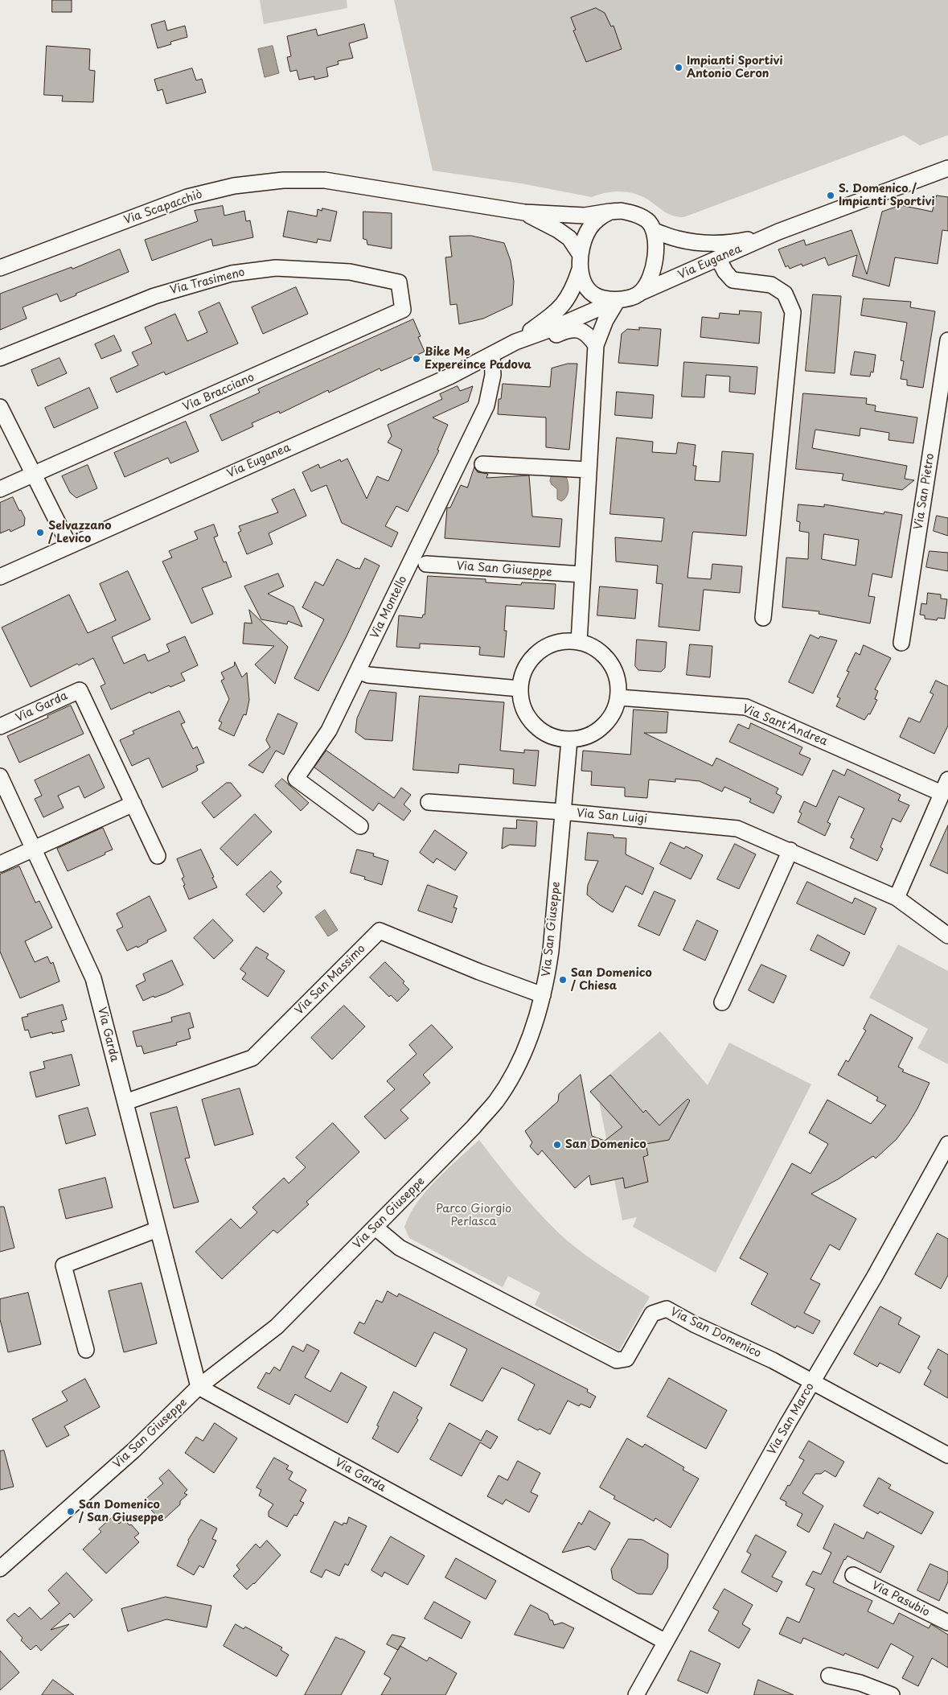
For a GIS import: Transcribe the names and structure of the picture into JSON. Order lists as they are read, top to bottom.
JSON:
{
  "streets": {
    "street": [
      "Via Scapacchiò",
      "Via Euganea",
      "Via Trasimeno",
      "Via Bracciano",
      "Via San Pietro",
      "Via San Giuseppe",
      "Via Montello",
      "Via Garda",
      "Via Sant'Andrea",
      "Via San Luigi",
      "Via San Massimo",
      "Via San Domenico",
      "Via San Marco",
      "Via Pasubio"
    ]
  },
  "crossings": [
    ["Via Scapacchiò", "Via Euganea"],
    ["Via Euganea", "Via Montello"],
    ["Via Trasimeno", "Via Bracciano"],
    ["Via San Giuseppe", "Via Garda"],
    ["Via San Giuseppe", "Via Sant'Andrea"],
    ["Via San Giuseppe", "Via San Luigi"],
    ["Via San Giuseppe", "Via San Massimo"],
    ["Via San Giuseppe", "Via San Domenico"],
    ["Via Garda", "Via San Massimo"],
    ["Via Garda", "Via San Marco"],
    ["Via San Domenico", "Via San Marco"]
  ],
  "parks": ["Parco Giorgio Perlasca"],
  "places": [
    "Impianti Sportivi Antonio Ceron",
    "S. Domenico / Impianti Sportivi",
    "Bike Me Expereince Padova",
    "Selvazzano / Levico",
    "San Domenico / Chiesa",
    "San Domenico",
    "San Domenico / San Giuseppe"
  ]
}
